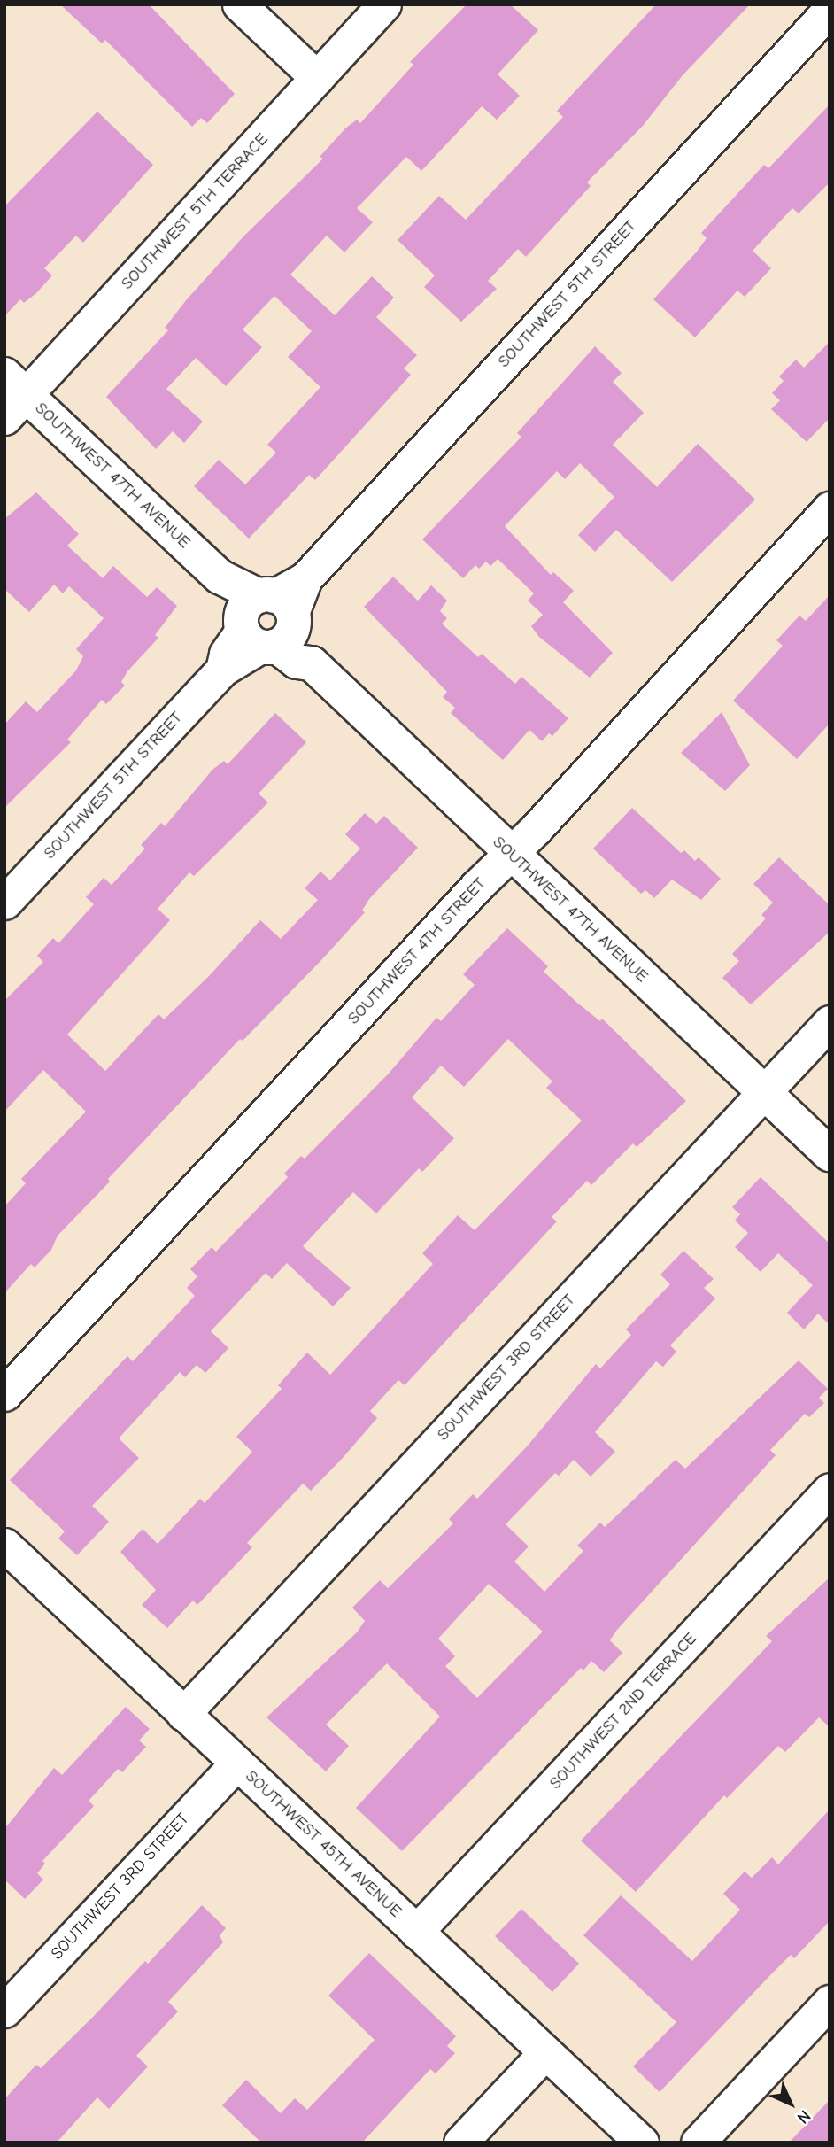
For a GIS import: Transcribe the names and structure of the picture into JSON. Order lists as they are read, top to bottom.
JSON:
{
  "streets": {
    "street": [
      "SOUTHWEST 5TH TERRACE",
      "SOUTHWEST 5TH STREET",
      "SOUTHWEST 47TH AVENUE",
      "SOUTHWEST 4TH STREET",
      "SOUTHWEST 3RD STREET",
      "SOUTHWEST 2ND TERRACE",
      "SOUTHWEST 45TH AVENUE"
    ]
  },
  "crossings": [
    ["SOUTHWEST 5TH TERRACE", "SOUTHWEST 47TH AVENUE"],
    ["SOUTHWEST 5TH STREET", "SOUTHWEST 47TH AVENUE"],
    ["SOUTHWEST 47TH AVENUE", "SOUTHWEST 4TH STREET"],
    ["SOUTHWEST 47TH AVENUE", "SOUTHWEST 3RD STREET"],
    ["SOUTHWEST 3RD STREET", "SOUTHWEST 45TH AVENUE"],
    ["SOUTHWEST 2ND TERRACE", "SOUTHWEST 45TH AVENUE"]
  ],
  "north": "bottom right"
}
